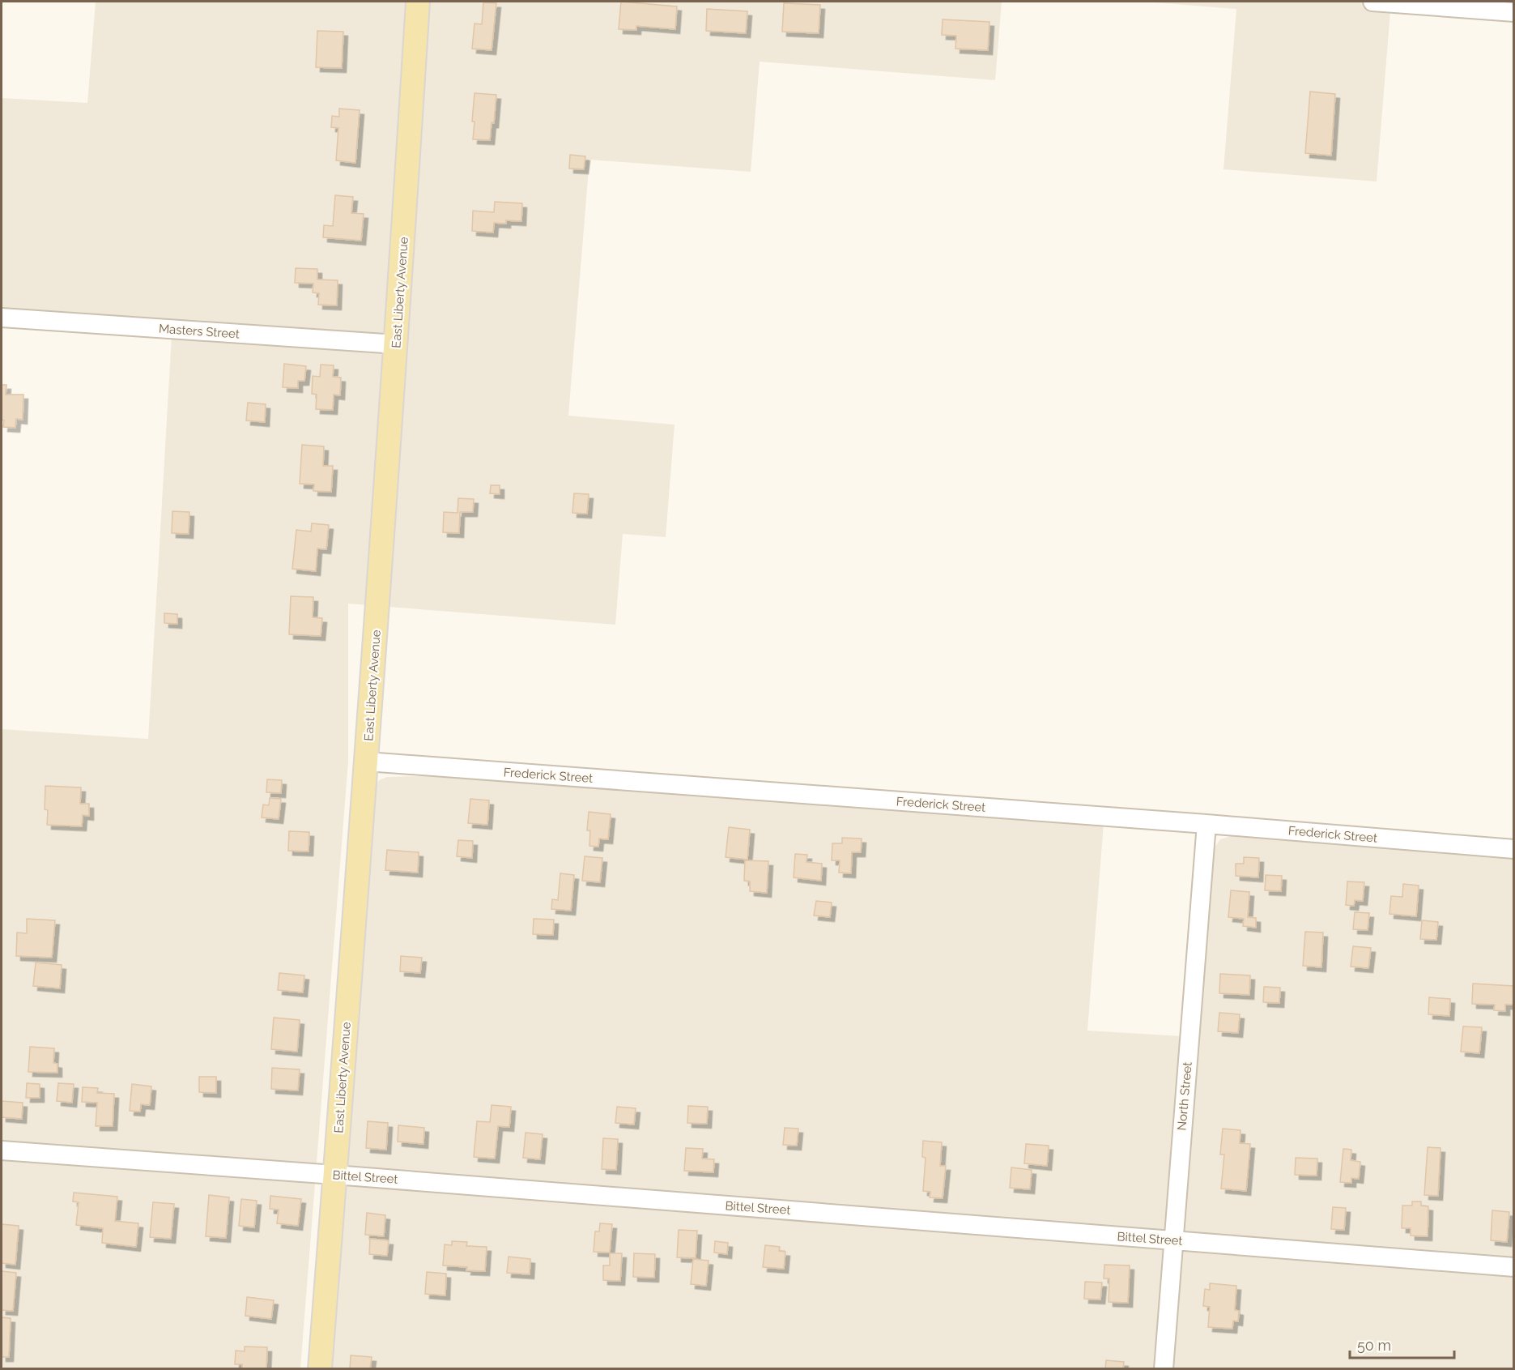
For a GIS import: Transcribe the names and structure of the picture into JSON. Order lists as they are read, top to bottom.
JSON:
{
  "streets": {
    "main road": ["East Liberty Avenue"],
    "street": [
      "Masters Street",
      "Frederick Street",
      "North Street",
      "Bittel Street"
    ]
  },
  "crossings": [
    ["East Liberty Avenue", "Masters Street"],
    ["East Liberty Avenue", "Frederick Street"],
    ["East Liberty Avenue", "Bittel Street"],
    ["Frederick Street", "North Street"],
    ["North Street", "Bittel Street"]
  ],
  "scale_bar": "50 m"
}
